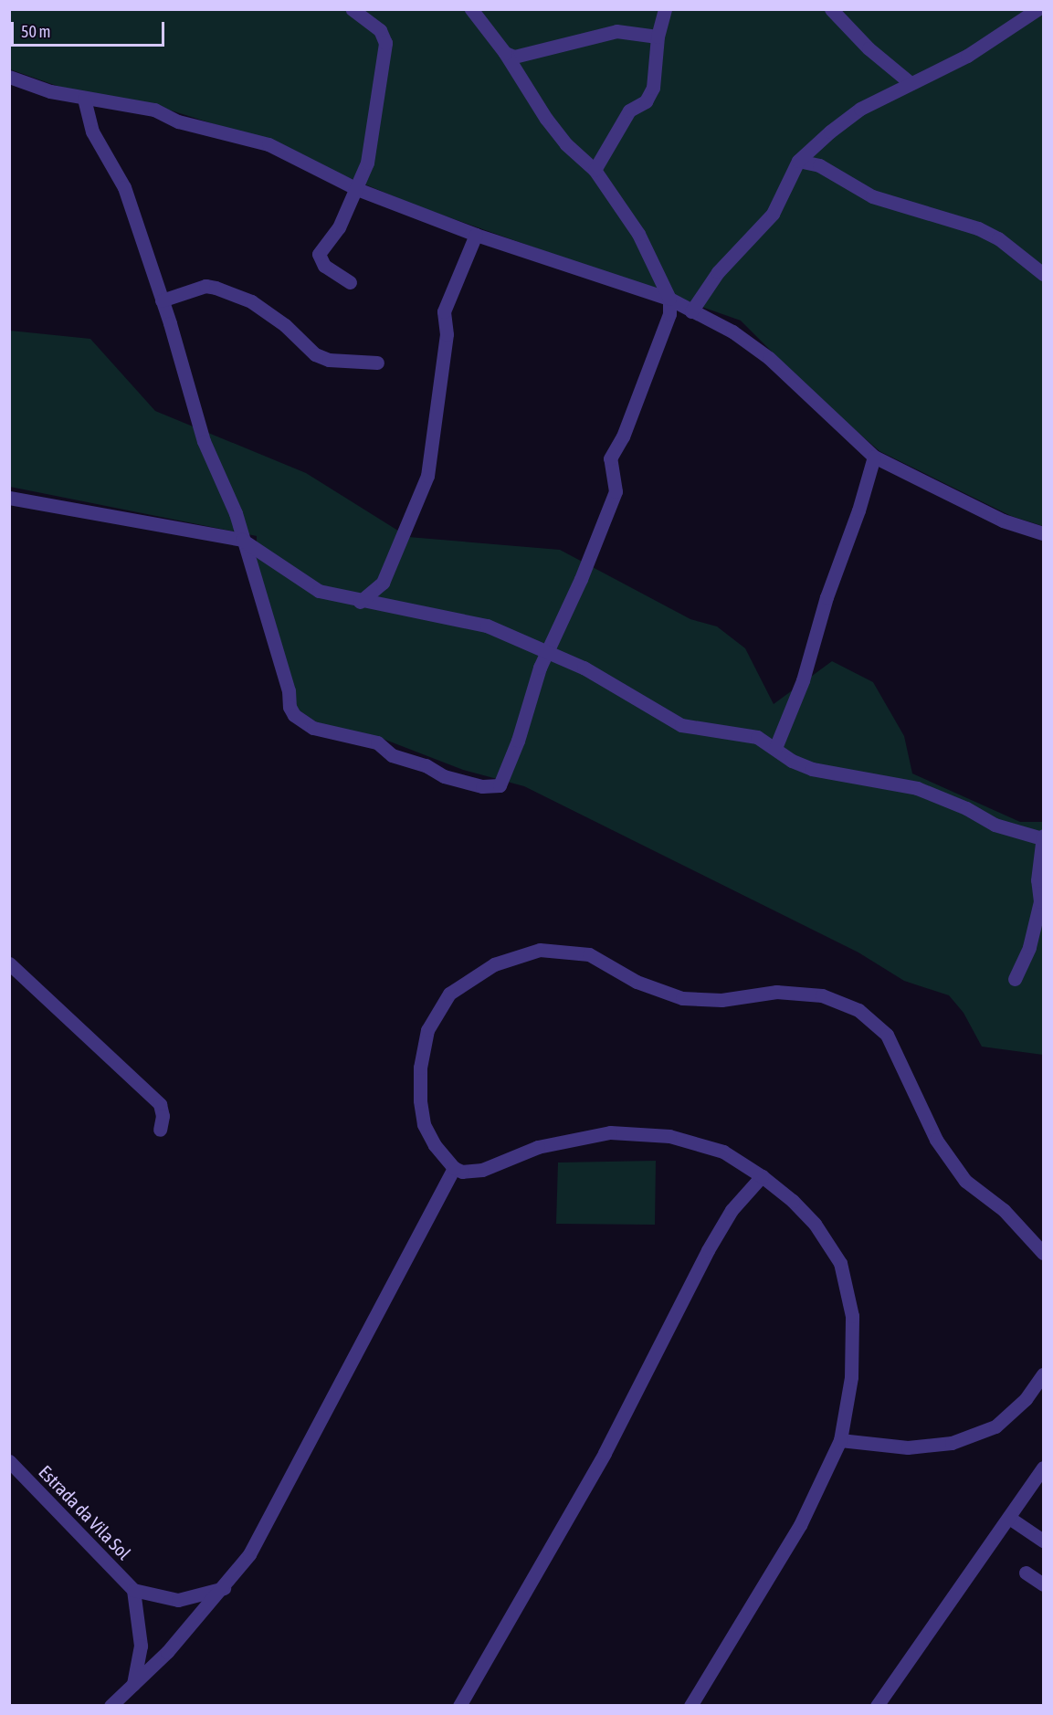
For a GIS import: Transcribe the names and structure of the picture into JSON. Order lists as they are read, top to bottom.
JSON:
{
  "streets": {
    "street": ["Estrada da Vila Sol"]
  },
  "scale_bar": "50 m"
}
